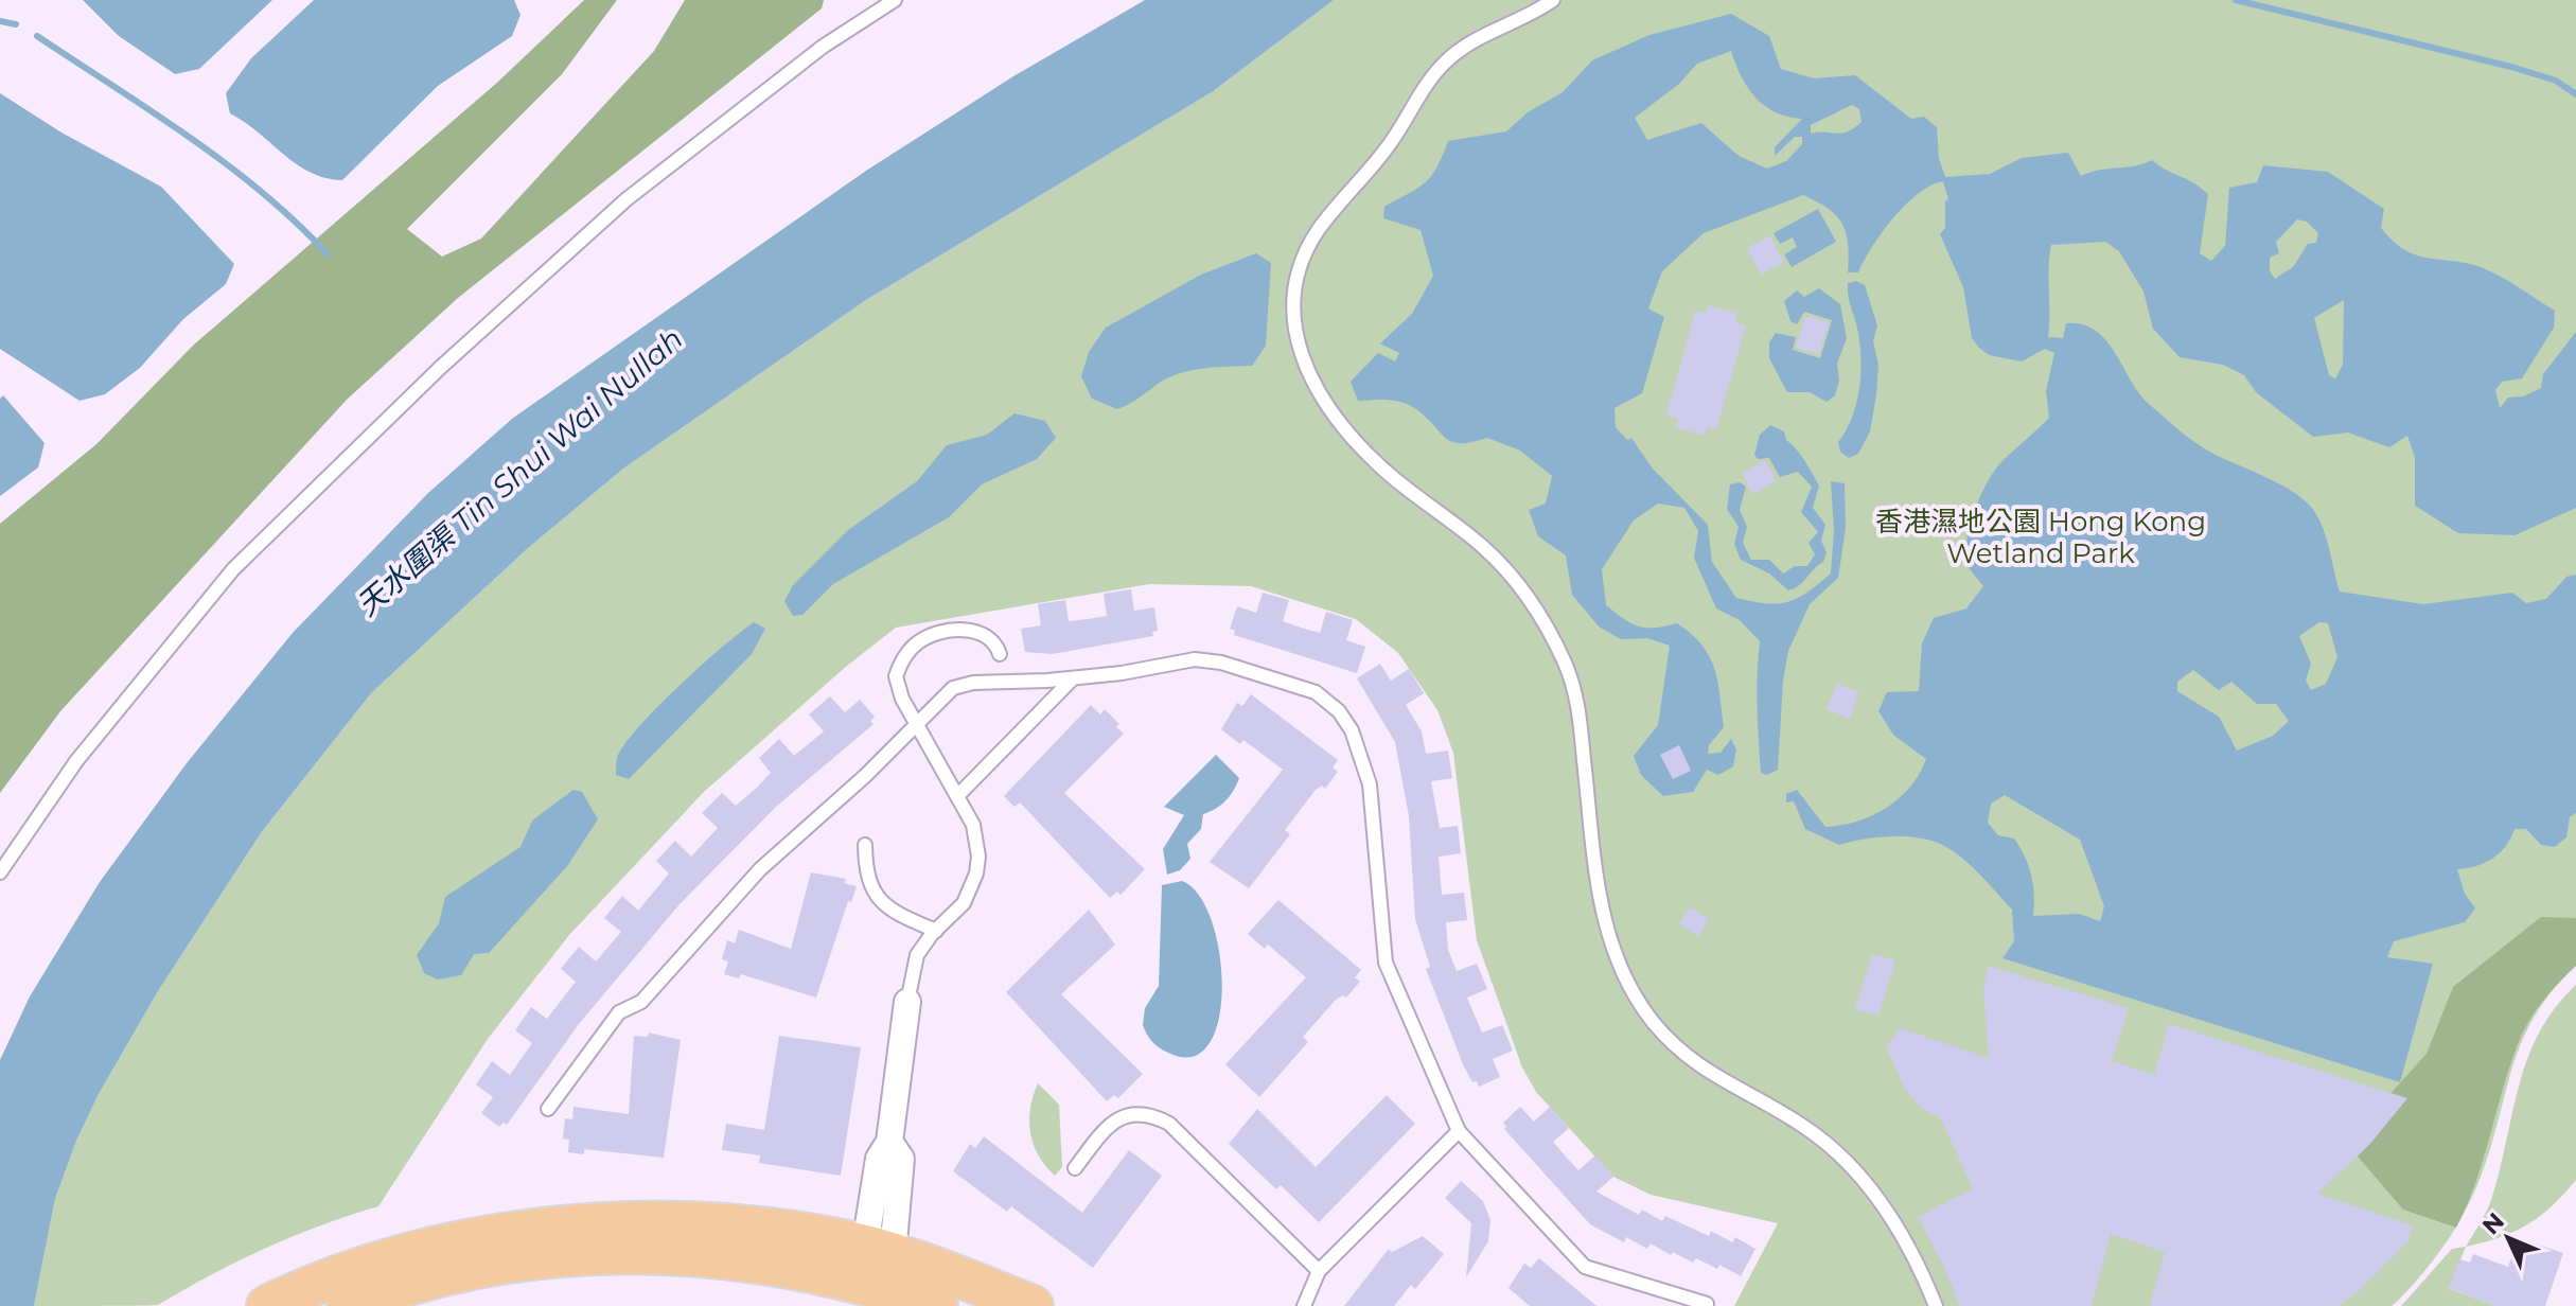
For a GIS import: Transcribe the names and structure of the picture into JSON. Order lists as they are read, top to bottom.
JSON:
{
  "water": ["天水圍渠 Tin Shui Wai Nullah"],
  "parks": ["香港濕地公園 Hong Kong Wetland Park"],
  "north": "top left"
}
